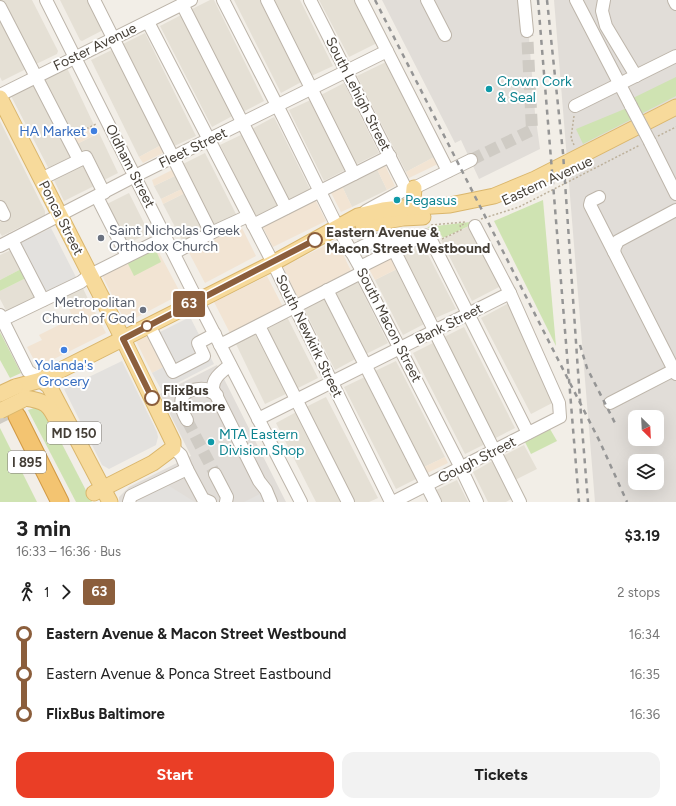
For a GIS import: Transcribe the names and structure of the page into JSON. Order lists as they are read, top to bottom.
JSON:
{
  "streets": {
    "highway": ["I 895"],
    "main road": ["Eastern Avenue", "Ponca Street", "MD 150"],
    "street": [
      "Foster Avenue",
      "South Lehigh Street",
      "Fleet Street",
      "Oldham Street",
      "Bank Street",
      "South Macon Street",
      "South Newkirk Street",
      "Gough Street"
    ]
  },
  "crossings": [
    ["Foster Avenue", "Oldham Street"],
    ["Foster Avenue", "Ponca Street"],
    ["Foster Avenue", "South Newkirk Street"],
    ["South Lehigh Street", "Fleet Street"],
    ["South Lehigh Street", "Eastern Avenue"],
    ["Fleet Street", "Oldham Street"],
    ["Fleet Street", "Ponca Street"],
    ["Fleet Street", "South Macon Street"],
    ["Fleet Street", "South Newkirk Street"],
    ["Oldham Street", "Eastern Avenue"],
    ["Oldham Street", "Bank Street"],
    ["Eastern Avenue", "Ponca Street"],
    ["Eastern Avenue", "South Macon Street"],
    ["Eastern Avenue", "South Newkirk Street"],
    ["Eastern Avenue", "MD 150"],
    ["Eastern Avenue", "I 895"],
    ["Bank Street", "South Macon Street"],
    ["Bank Street", "South Newkirk Street"],
    ["Bank Street", "Gough Street"],
    ["South Macon Street", "Gough Street"],
    ["South Newkirk Street", "Gough Street"]
  ],
  "places": [
    "Crown Cork & Seal",
    "HA Market",
    "Pegasus",
    "Saint Nicholas Greek Orthodox Church",
    "Eastern Avenue & Macon Street Westbound",
    "Metropolitan Church of God",
    "Yolanda's Grocery",
    "FlixBus Baltimore",
    "MTA Eastern Division Shop"
  ],
  "lines": ["bus line 63"],
  "north": "bottom right",
  "page": {
    "on_map": "63",
    "heading": ["3 min", "16:33 – 16:36 · Bus", "$3.19"],
    "legs": ["1", "63", "2 stops"],
    "list": [
      {
        "name": "Eastern Avenue & Macon Street Westbound",
        "value": "16:34"
      },
      {
        "name": "Eastern Avenue & Ponca Street Eastbound",
        "value": "16:35"
      },
      {
        "name": "FlixBus Baltimore",
        "value": "16:36"
      }
    ],
    "buttons": ["Start", "Tickets"]
  }
}
